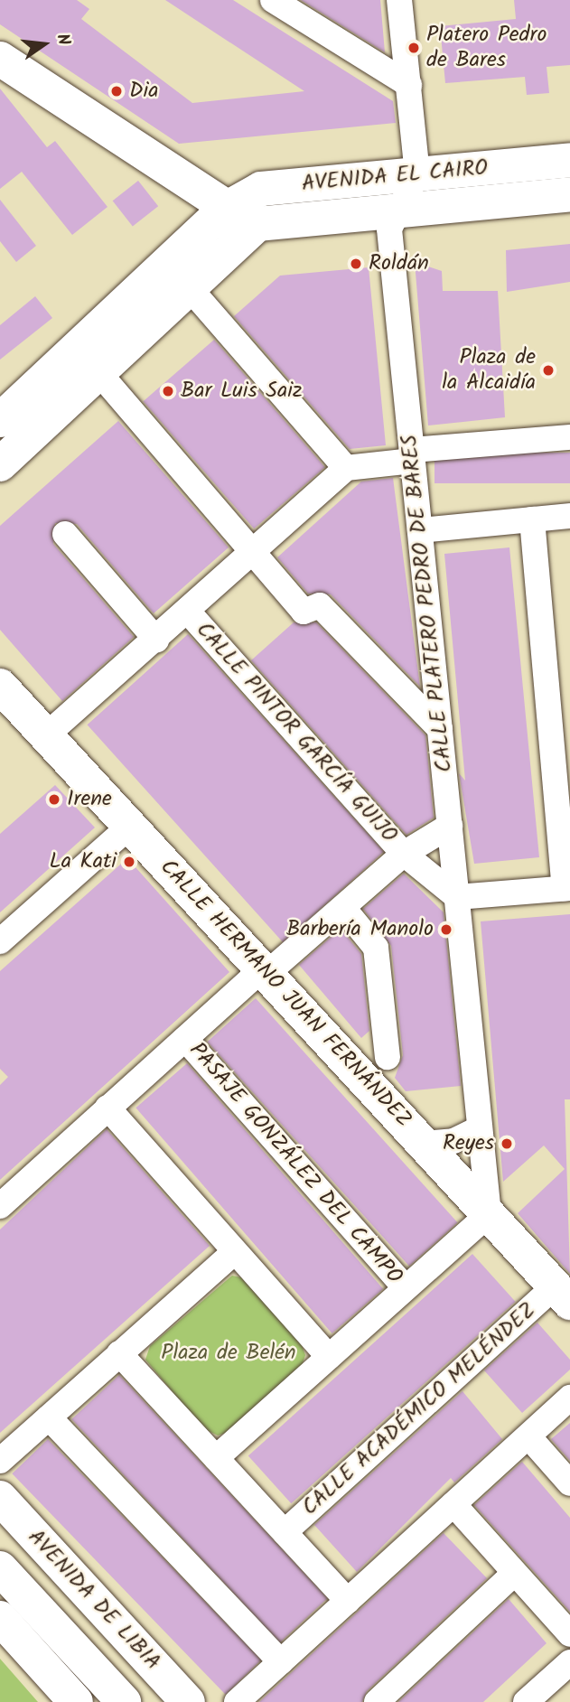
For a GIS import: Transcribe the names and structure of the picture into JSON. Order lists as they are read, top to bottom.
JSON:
{
  "streets": {
    "main road": ["AVENIDA EL CAIRO", "CALLE HERMANO JUAN FERNÁNDEZ", "AVENIDA DE LIBIA"],
    "street": [
      "CALLE PLATERO PEDRO DE BARES",
      "CALLE PINTOR GARCÍA GUIJO",
      "PASAJE GONZÁLEZ DEL CAMPO",
      "CALLE ACADÉMICO MELÉNDEZ"
    ]
  },
  "crossings": [
    ["AVENIDA EL CAIRO", "CALLE PLATERO PEDRO DE BARES"],
    ["CALLE PLATERO PEDRO DE BARES", "CALLE PINTOR GARCÍA GUIJO"],
    ["CALLE PLATERO PEDRO DE BARES", "CALLE HERMANO JUAN FERNÁNDEZ"],
    ["CALLE PINTOR GARCÍA GUIJO", "CALLE HERMANO JUAN FERNÁNDEZ"],
    ["CALLE PINTOR GARCÍA GUIJO", "PASAJE GONZÁLEZ DEL CAMPO"],
    ["CALLE HERMANO JUAN FERNÁNDEZ", "CALLE ACADÉMICO MELÉNDEZ"]
  ],
  "parks": ["Plaza de Belén"],
  "places": [
    "Platero Pedro de Bares",
    "Dia",
    "Roldán",
    "Plaza de la Alcaidía",
    "Bar Luis Saiz",
    "Irene",
    "La Kati",
    "Barbería Manolo",
    "Reyes"
  ],
  "north": "right"
}
